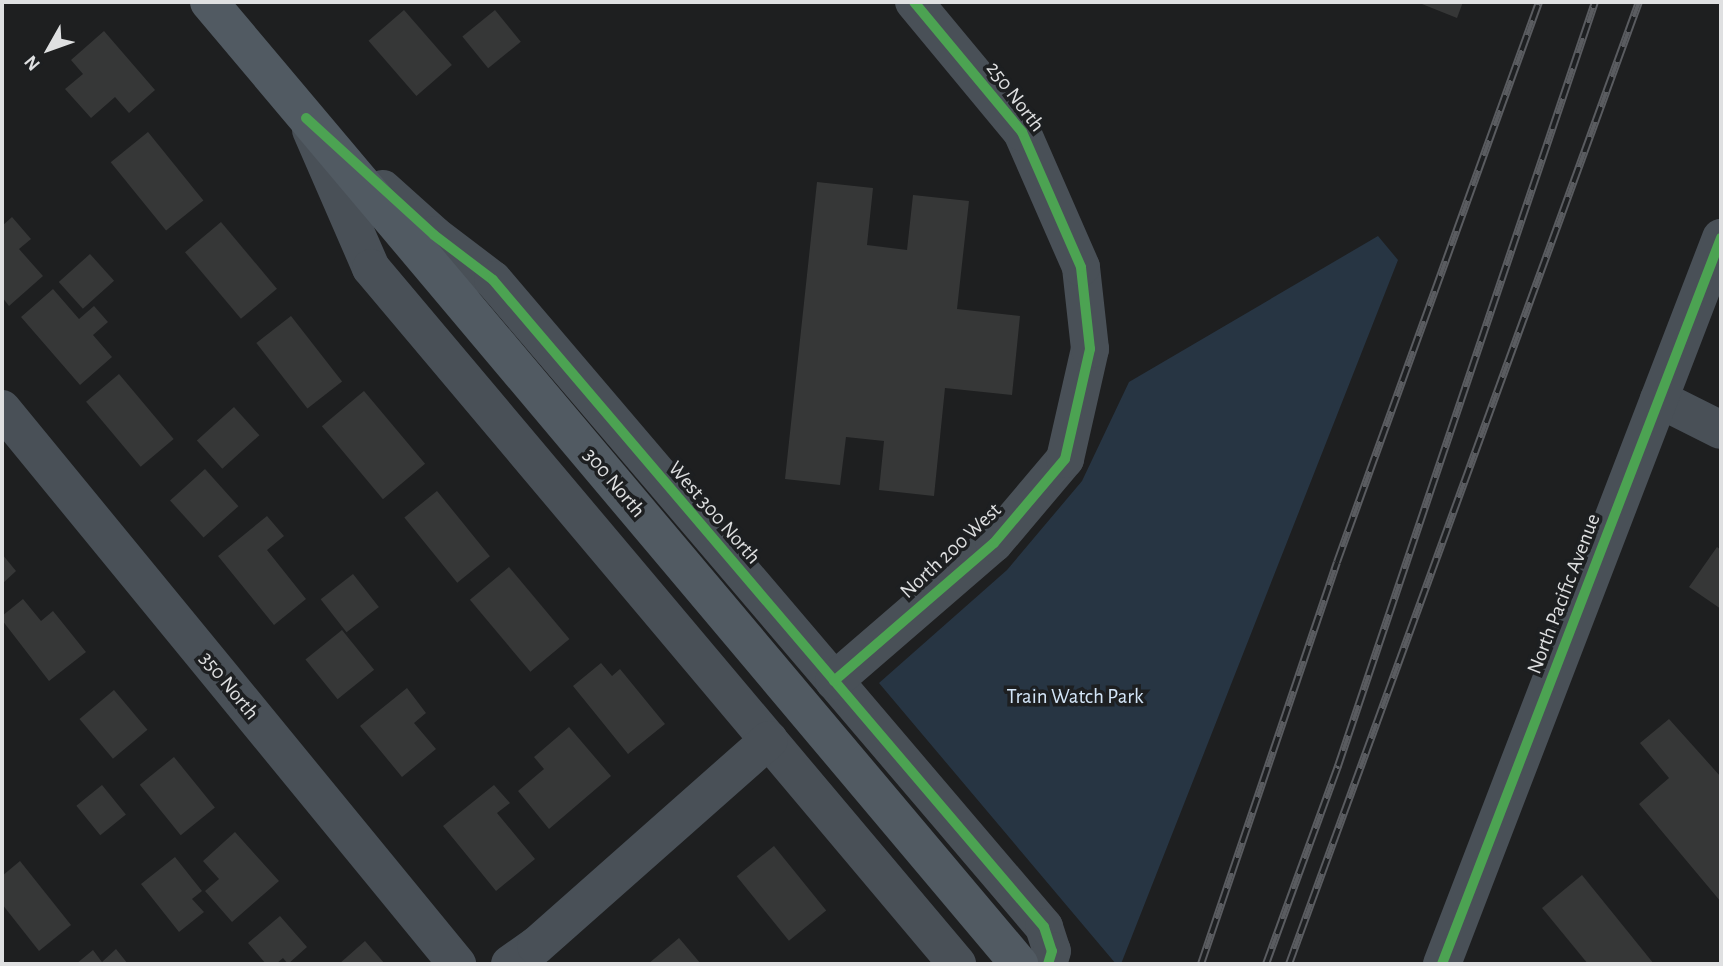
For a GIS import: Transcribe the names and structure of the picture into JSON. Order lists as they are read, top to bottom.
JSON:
{
  "streets": {
    "main road": ["300 North"],
    "street": [
      "250 North",
      "West 300 North",
      "North 200 West",
      "North Pacific Avenue",
      "350 North"
    ]
  },
  "crossings": [
    ["250 North", "North 200 West"],
    ["300 North", "West 300 North"],
    ["West 300 North", "North 200 West"]
  ],
  "parks": ["Train Watch Park"],
  "north": "bottom left"
}
